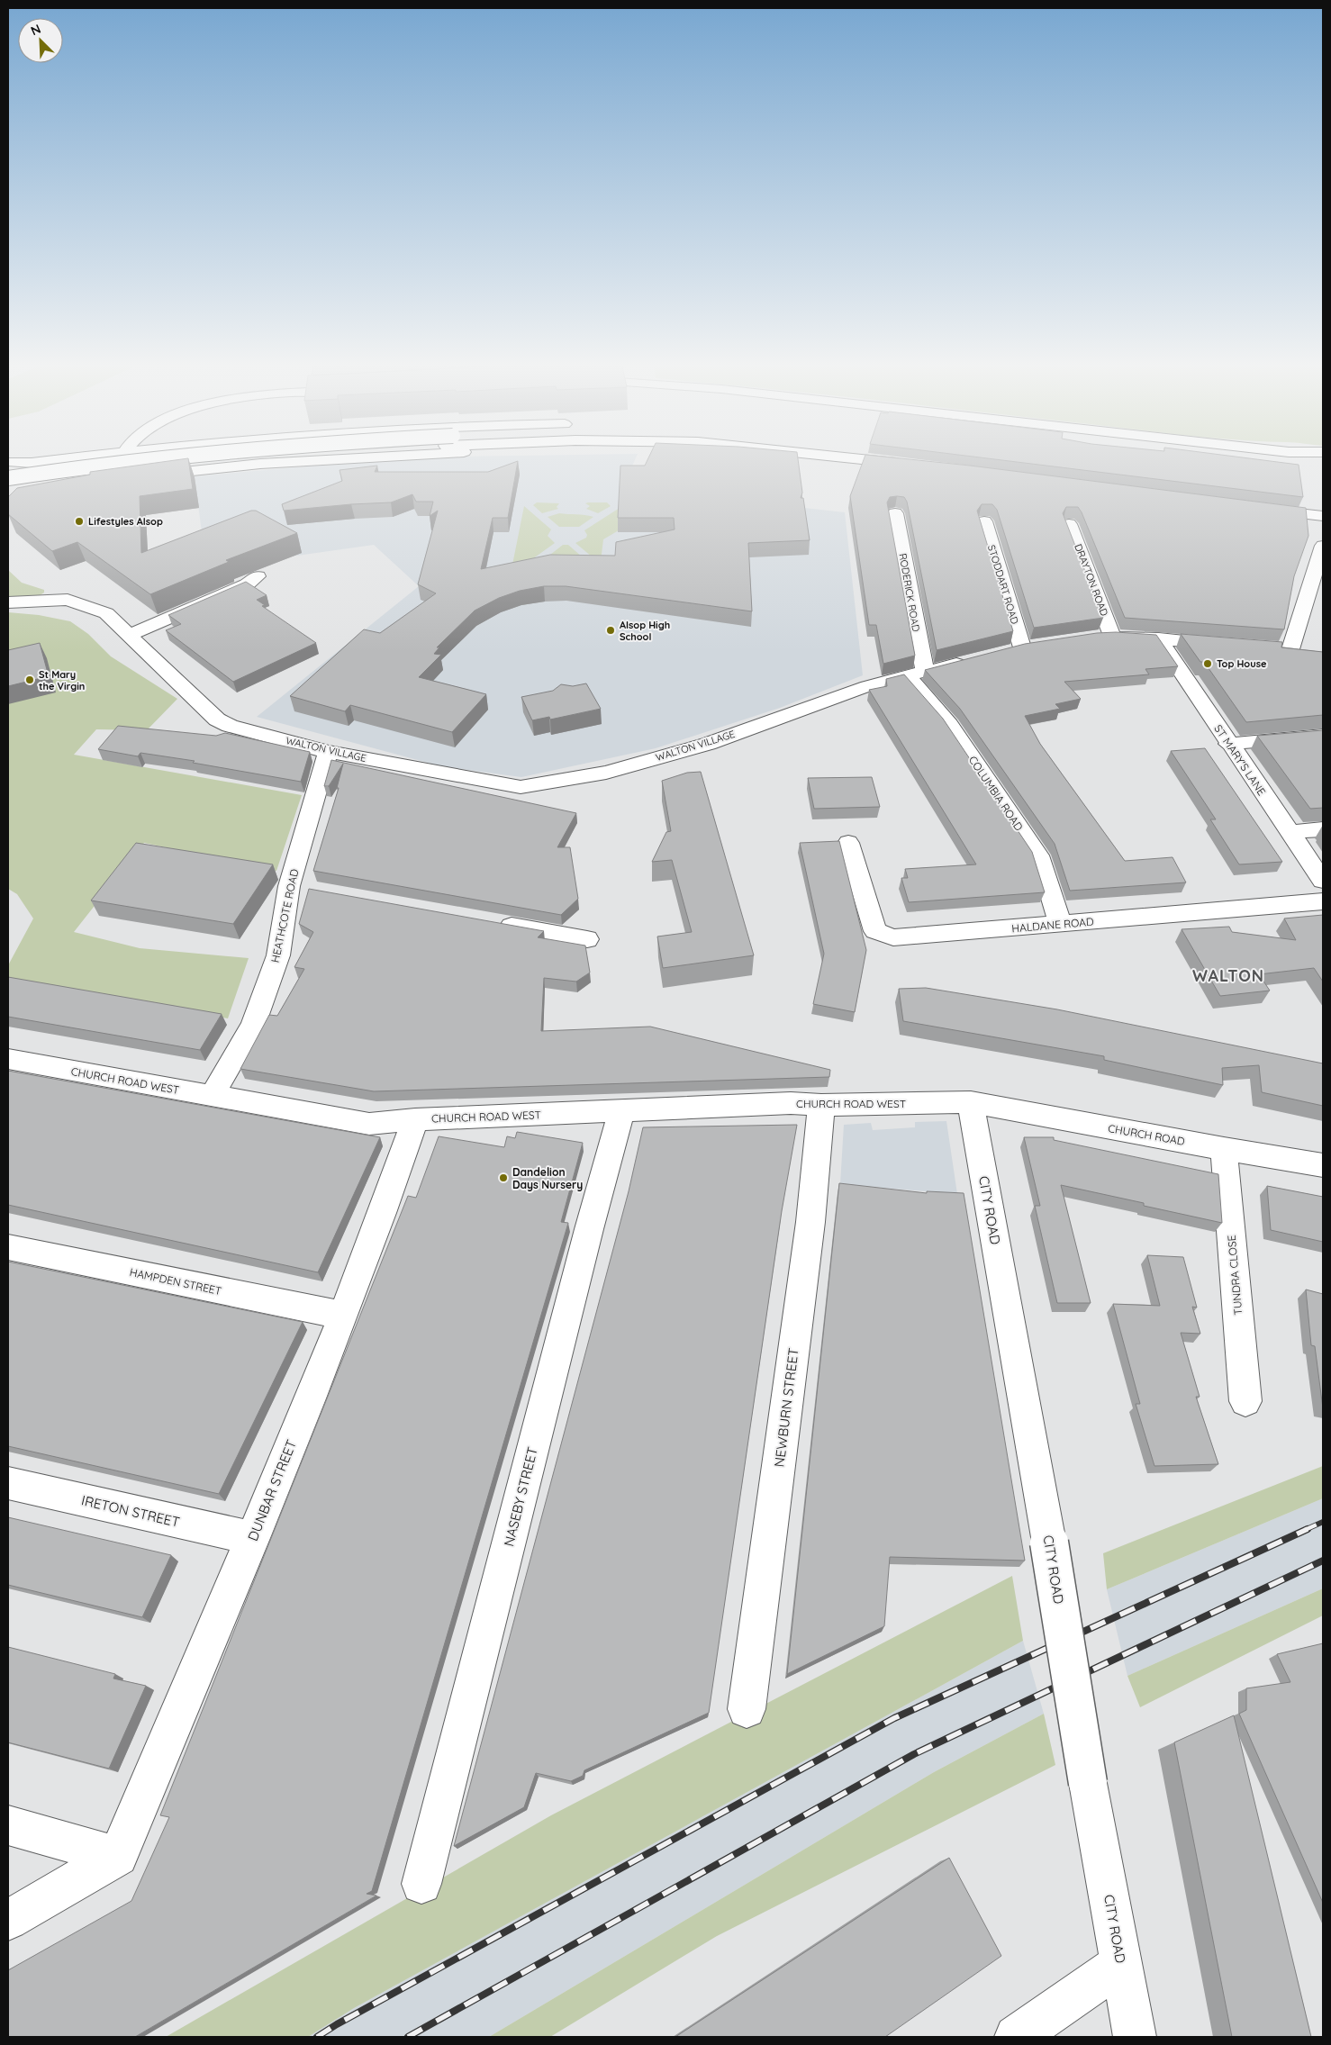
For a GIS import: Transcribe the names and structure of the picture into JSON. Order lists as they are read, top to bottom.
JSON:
{
  "streets": {
    "main road": [
      "DRAYTON ROAD",
      "STODDART ROAD",
      "RODERICK ROAD",
      "WALTON VILLAGE",
      "ST MARY'S LANE",
      "COLUMBIA ROAD",
      "HEATHCOTE ROAD",
      "HALDANE ROAD",
      "CHURCH ROAD WEST",
      "CHURCH ROAD",
      "CITY ROAD",
      "TUNDRA CLOSE",
      "HAMPDEN STREET",
      "NEWBURN STREET",
      "DUNBAR STREET",
      "NASEBY STREET",
      "IRETON STREET"
    ]
  },
  "crossings": [
    ["RODERICK ROAD", "WALTON VILLAGE"],
    ["RODERICK ROAD", "COLUMBIA ROAD"],
    ["WALTON VILLAGE", "COLUMBIA ROAD"],
    ["WALTON VILLAGE", "HEATHCOTE ROAD"],
    ["COLUMBIA ROAD", "HALDANE ROAD"],
    ["HEATHCOTE ROAD", "CHURCH ROAD WEST"],
    ["CHURCH ROAD WEST", "CHURCH ROAD"],
    ["CHURCH ROAD WEST", "CITY ROAD"],
    ["CHURCH ROAD WEST", "NEWBURN STREET"],
    ["CHURCH ROAD WEST", "DUNBAR STREET"],
    ["CHURCH ROAD WEST", "NASEBY STREET"],
    ["CHURCH ROAD", "CITY ROAD"],
    ["CHURCH ROAD", "TUNDRA CLOSE"],
    ["HAMPDEN STREET", "DUNBAR STREET"],
    ["DUNBAR STREET", "IRETON STREET"]
  ],
  "districts": ["WALTON"],
  "places": [
    "Lifestyles Alsop",
    "Alsop High School",
    "Top House",
    "St Mary the Virgin",
    "Dandelion Days Nursery"
  ],
  "north": "top left"
}
